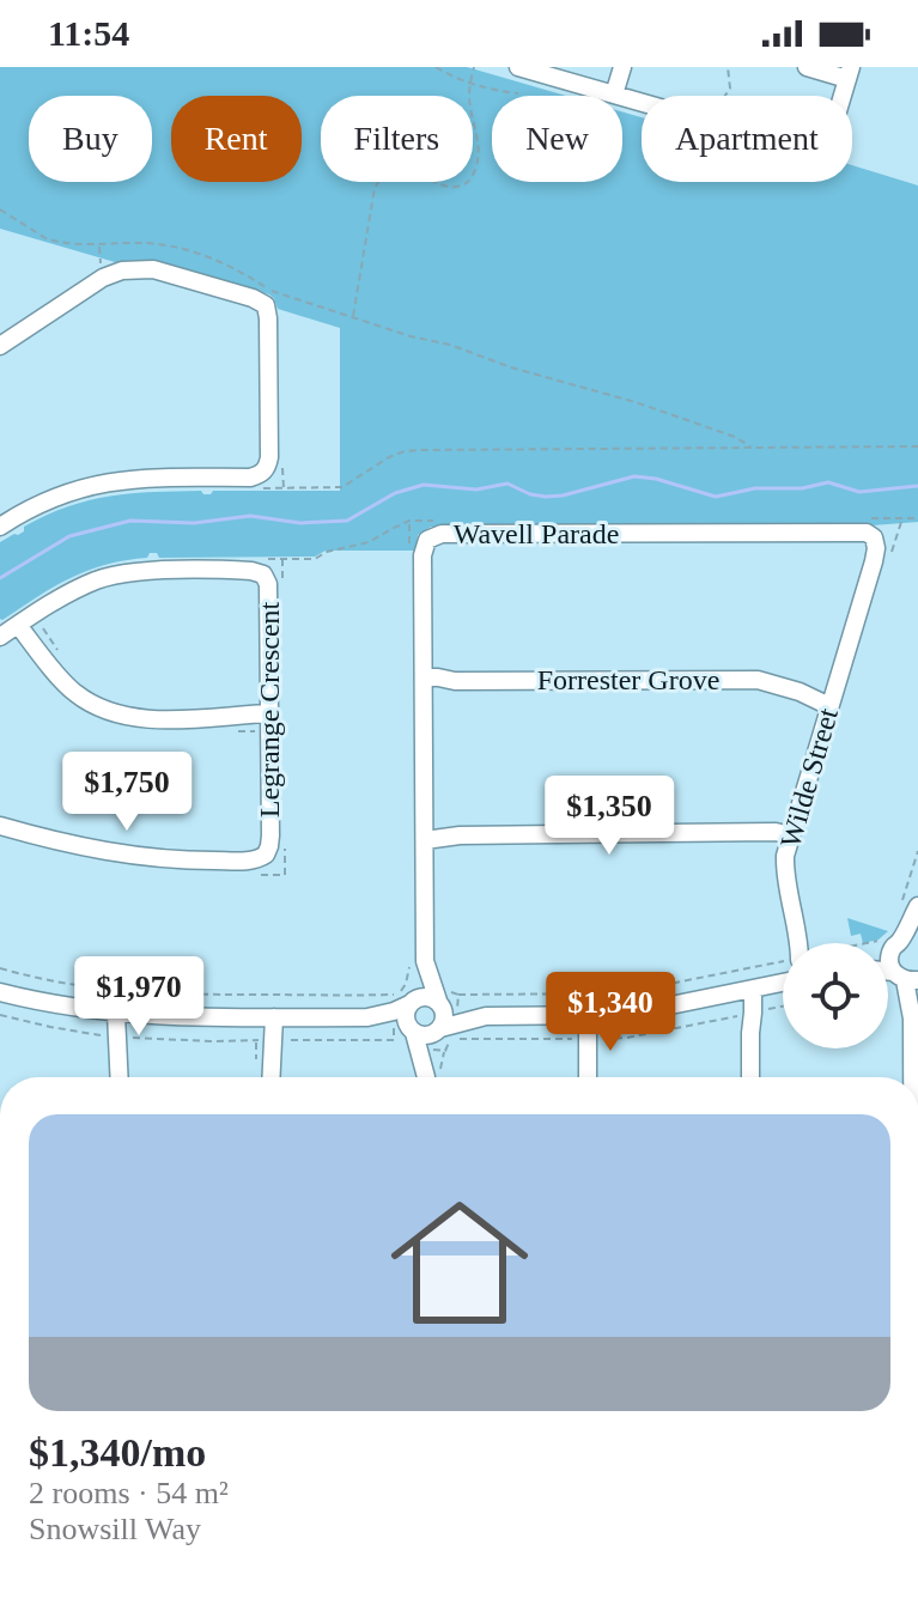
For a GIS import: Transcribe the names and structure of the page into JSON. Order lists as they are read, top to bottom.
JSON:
{
  "streets": {
    "street": [
      "Wavell Parade",
      "Forrester Grove",
      "Legrange Crescent",
      "Wilde Street"
    ]
  },
  "crossings": [
    ["Wavell Parade", "Forrester Grove"],
    ["Wavell Parade", "Wilde Street"],
    ["Forrester Grove", "Wilde Street"]
  ],
  "page": {
    "status": "11:54",
    "chip": [
      "Buy",
      "Rent",
      "Filters",
      "New",
      "Apartment"
    ],
    "price": [
      "$1,750",
      "$1,350",
      "$1,970",
      "$1,340"
    ],
    "list": [
      {
        "name": "$1,340/mo",
        "note": "2 rooms · 54 m² · Snowsill Way"
      }
    ]
  }
}
